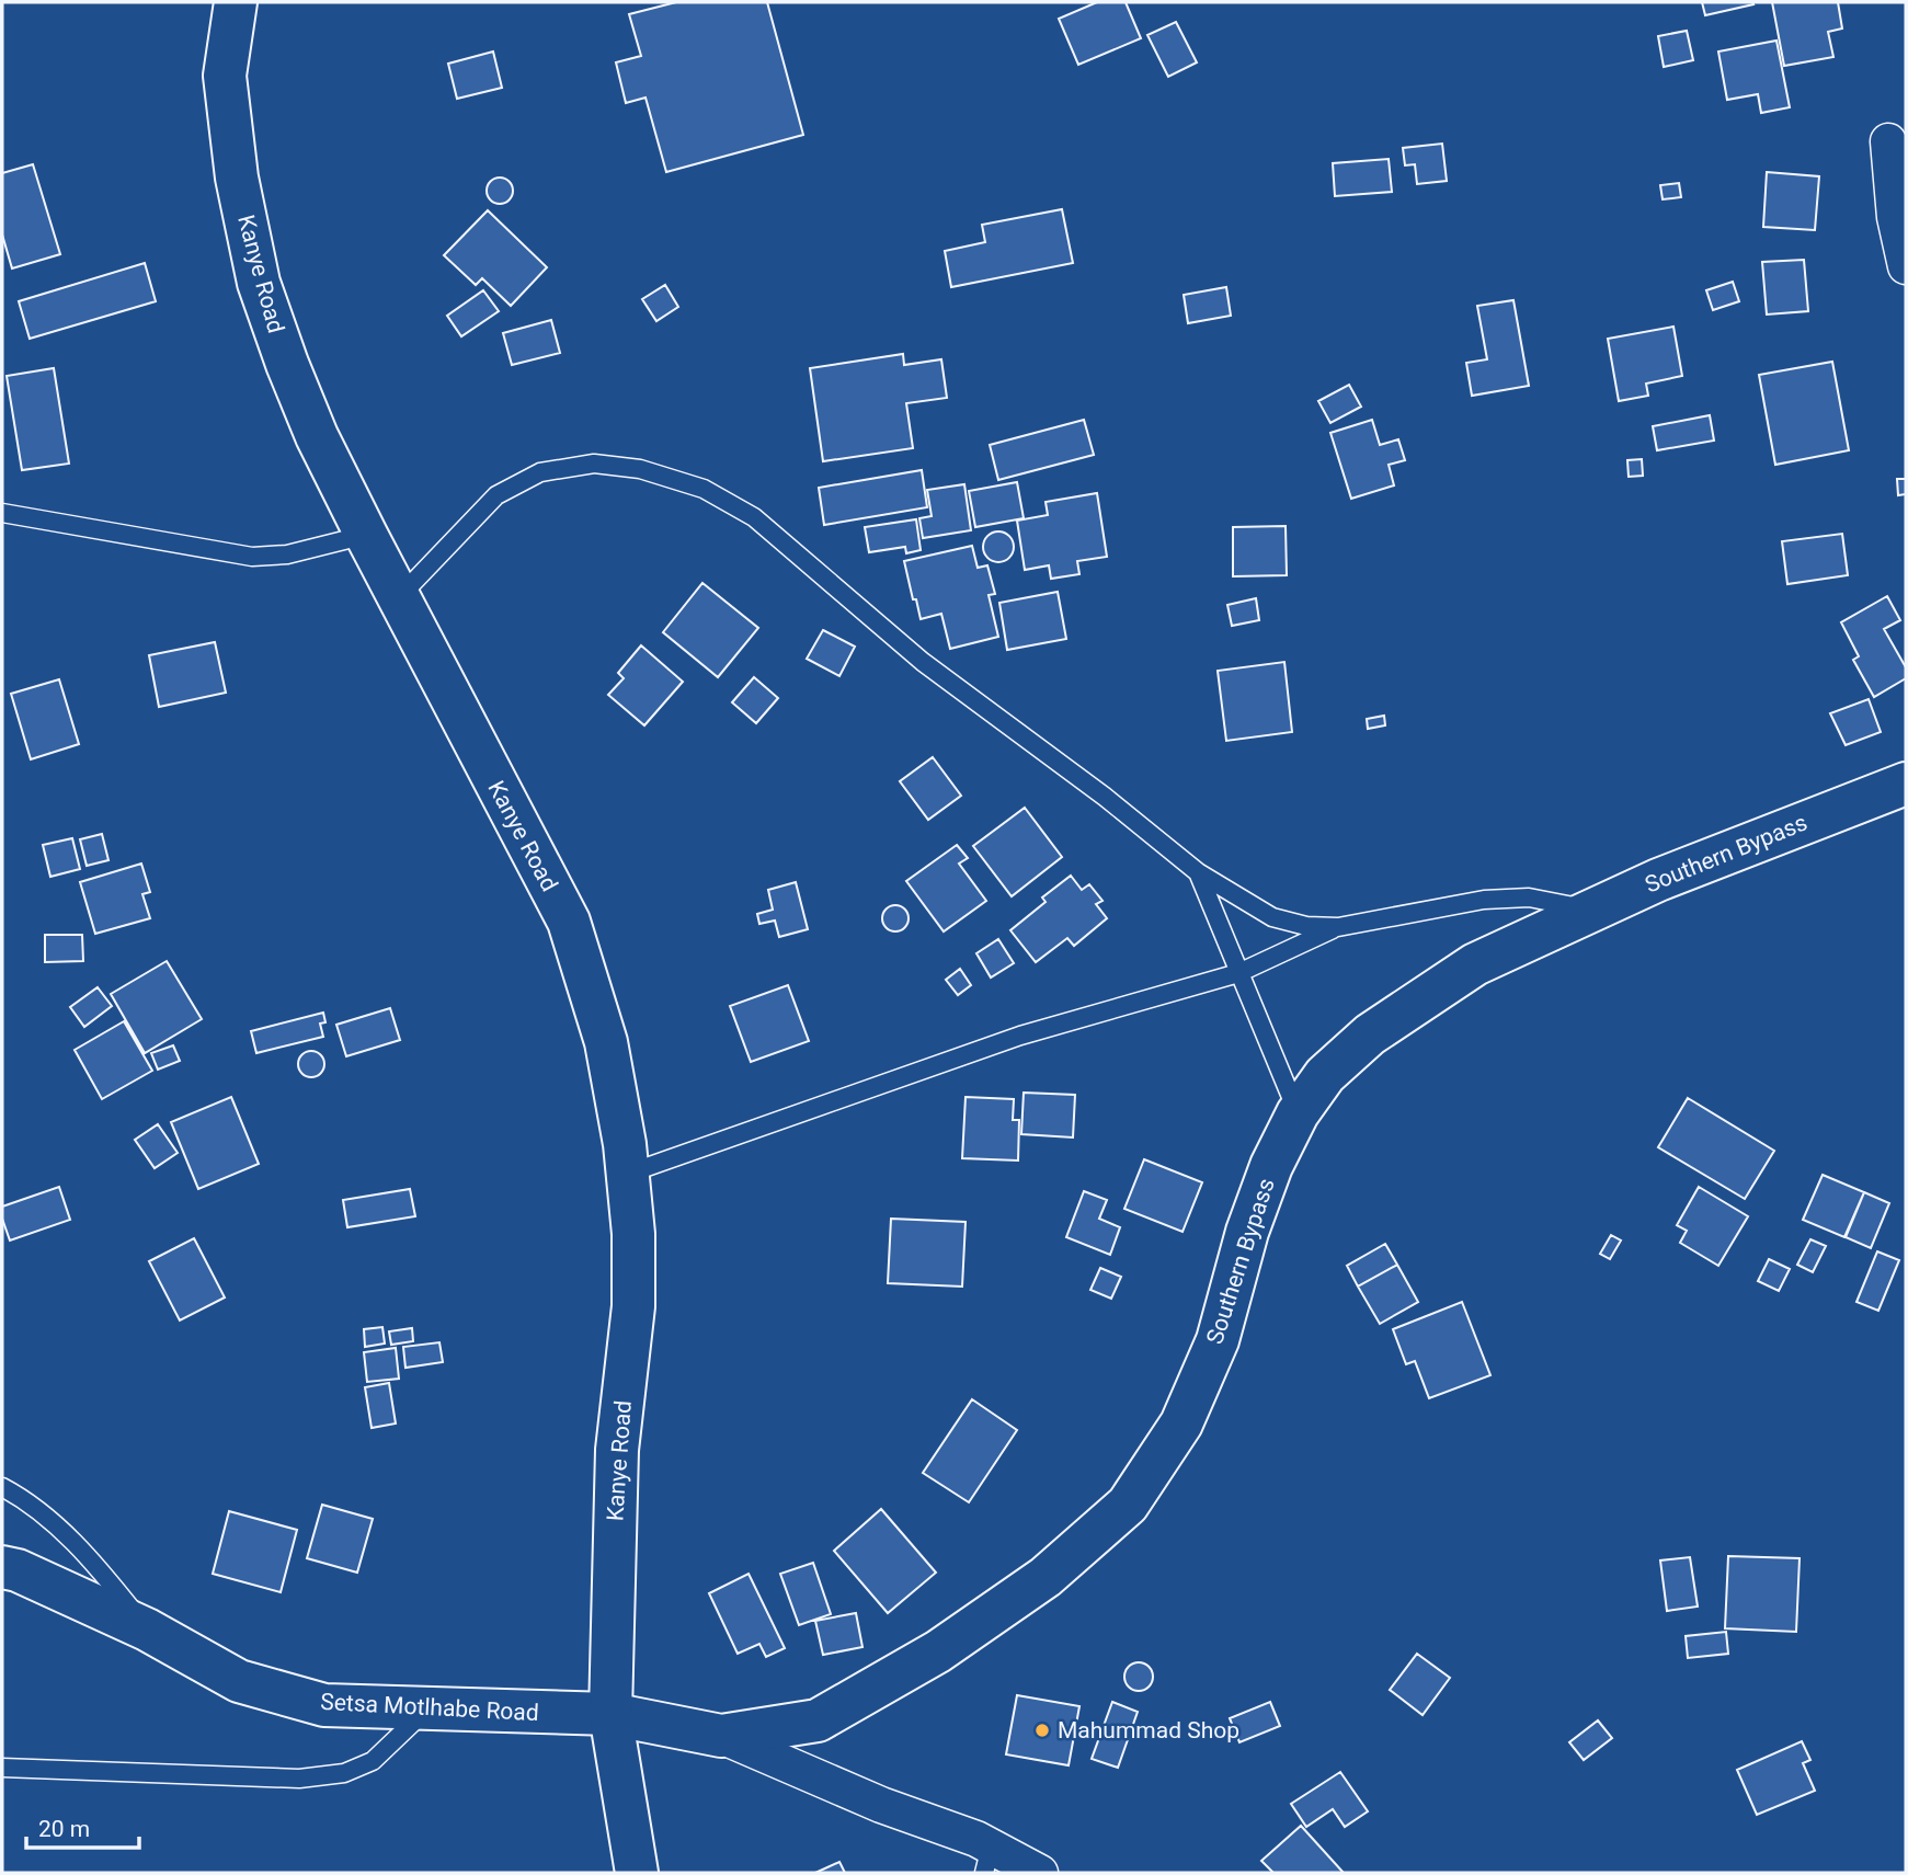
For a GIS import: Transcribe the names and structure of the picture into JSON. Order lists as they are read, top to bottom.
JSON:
{
  "streets": {
    "street": ["Kanye Road", "Southern Bypass", "Setsa Motlhabe Road"]
  },
  "crossings": [
    ["Kanye Road", "Southern Bypass"],
    ["Kanye Road", "Setsa Motlhabe Road"],
    ["Southern Bypass", "Setsa Motlhabe Road"]
  ],
  "places": ["Mahummad Shop"],
  "scale_bar": "20 m"
}
